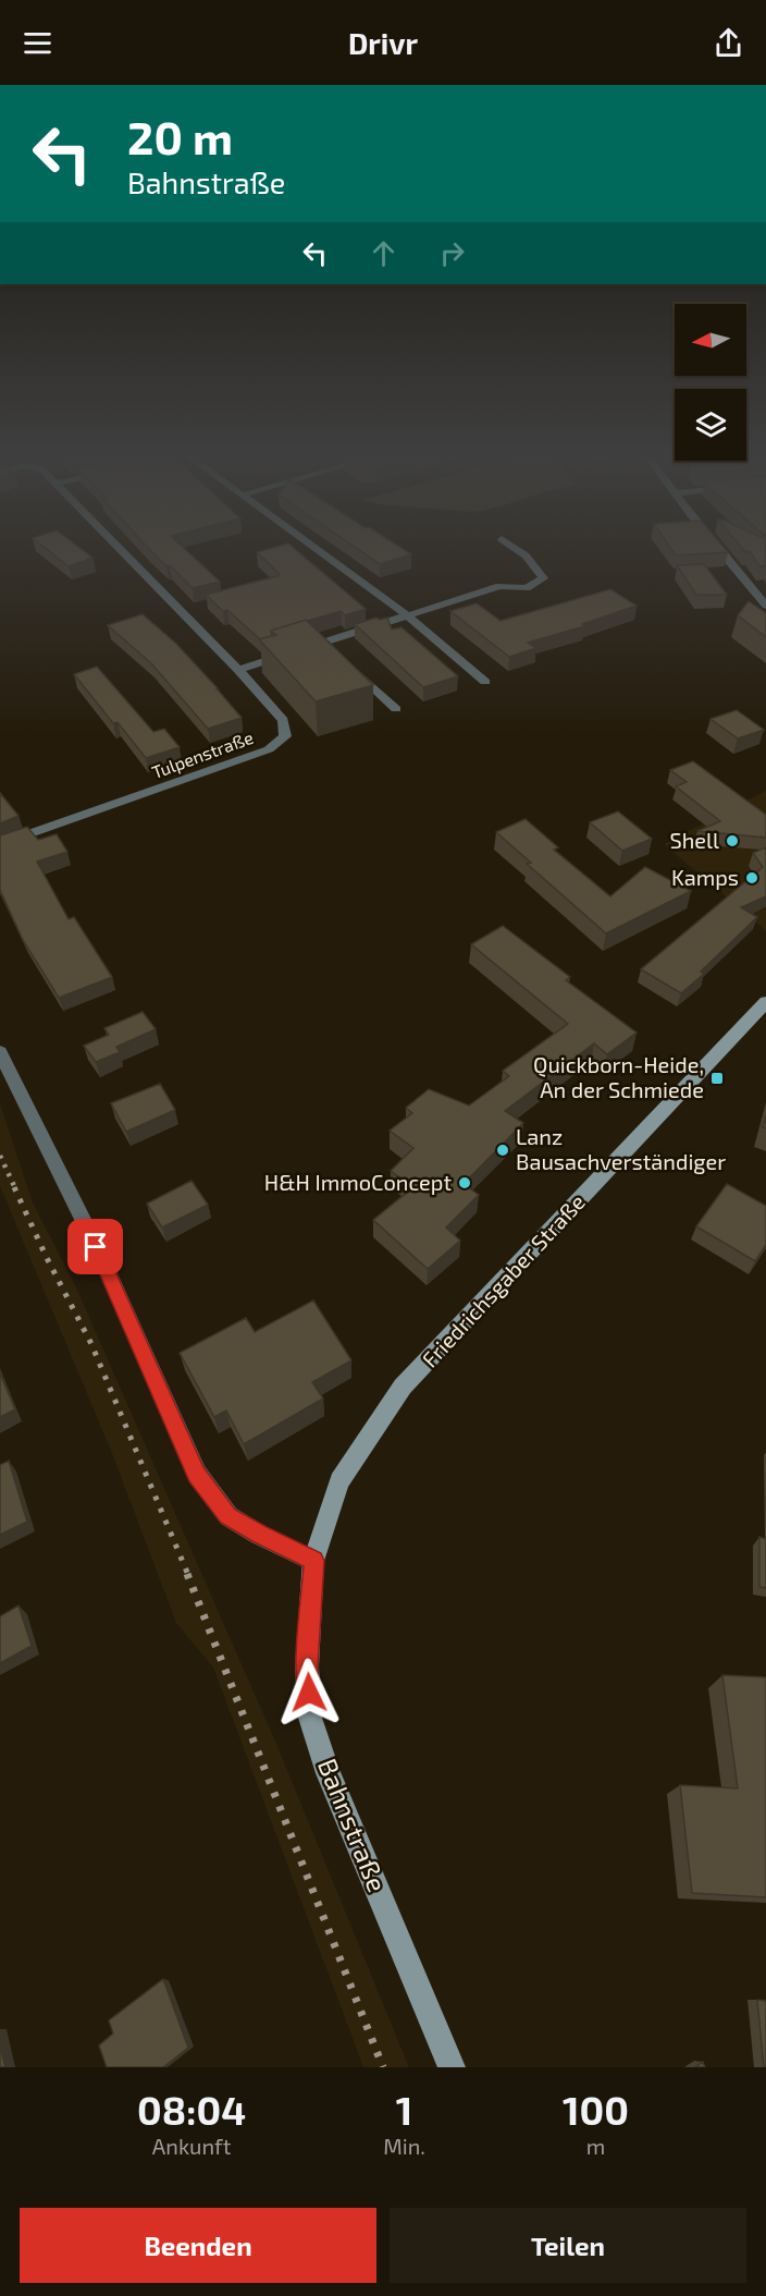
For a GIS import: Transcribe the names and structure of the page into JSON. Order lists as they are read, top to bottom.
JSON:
{
  "streets": {
    "main road": ["Friedrichsgaber Straße", "Bahnstraße"],
    "street": ["Tulpenstraße"]
  },
  "crossings": [
    ["Friedrichsgaber Straße", "Bahnstraße"]
  ],
  "places": {
    "other": [
      "Shell",
      "Kamps",
      "Lanz Bausachverständiger",
      "H&H ImmoConcept"
    ],
    "transit": ["Quickborn-Heide, An der Schmiede"]
  },
  "north": "left",
  "page": {
    "header": "Drivr",
    "turn": ["20 m", "Bahnstraße"],
    "eta": [
      "08:04",
      "Ankunft",
      "1",
      "Min.",
      "100",
      "m"
    ],
    "buttons": ["Beenden", "Teilen"]
  }
}
